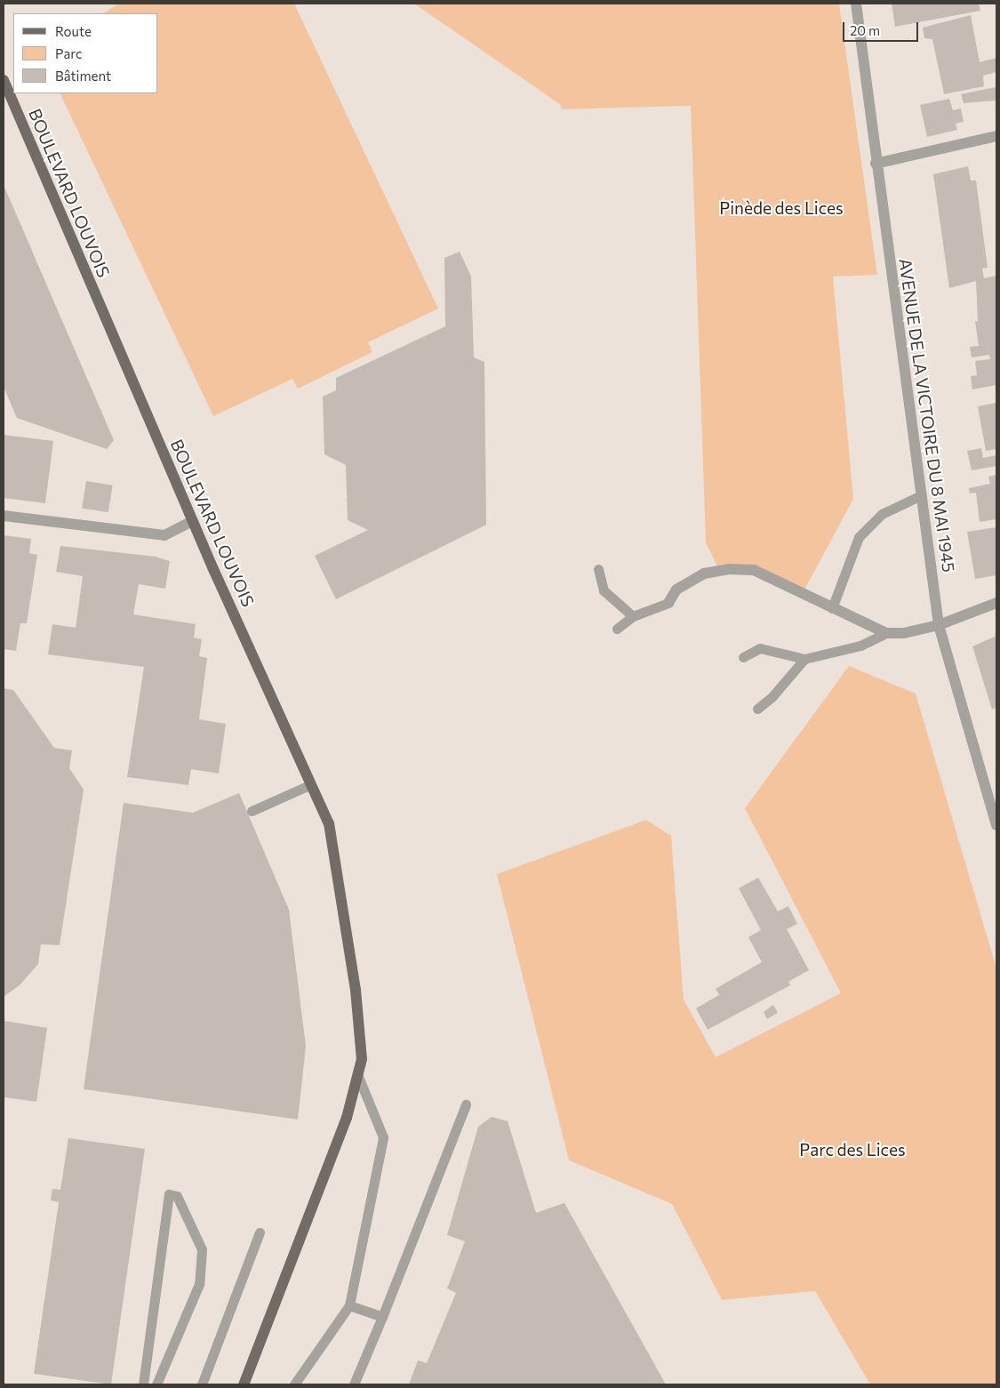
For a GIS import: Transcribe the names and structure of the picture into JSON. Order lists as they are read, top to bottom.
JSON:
{
  "streets": {
    "main road": ["BOULEVARD LOUVOIS"],
    "street": ["AVENUE DE LA VICTOIRE DU 8 MAI 1945"]
  },
  "parks": ["Pinède des Lices", "Parc des Lices"],
  "legend": ["Route", "Parc", "Bâtiment"],
  "scale_bar": "20 m"
}
